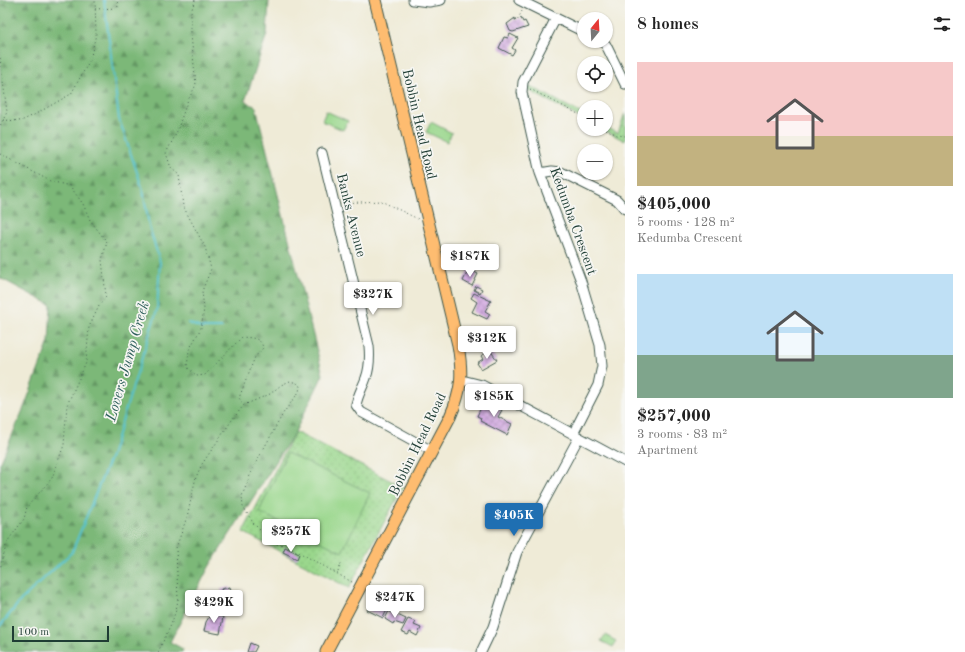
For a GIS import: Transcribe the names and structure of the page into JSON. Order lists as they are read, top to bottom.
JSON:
{
  "streets": {
    "main road": ["Bobbin Head Road"],
    "street": ["Banks Avenue", "Kedumba Crescent"]
  },
  "crossings": [
    ["Bobbin Head Road", "Banks Avenue"]
  ],
  "water": ["Lovers Jump Creek"],
  "scale_bar": "100 m",
  "north": "top",
  "page": {
    "heading": "8 homes",
    "map_buttons": ["+", "−"],
    "list": [
      {
        "name": "$405,000",
        "note": "5 rooms · 128 m² · Kedumba Crescent"
      },
      {
        "name": "$257,000",
        "note": "3 rooms · 83 m² · Apartment"
      }
    ],
    "price": [
      "$187K",
      "$327K",
      "$312K",
      "$185K",
      "$405K",
      "$257K",
      "$247K",
      "$429K"
    ],
    "scale": "100 m"
  }
}
